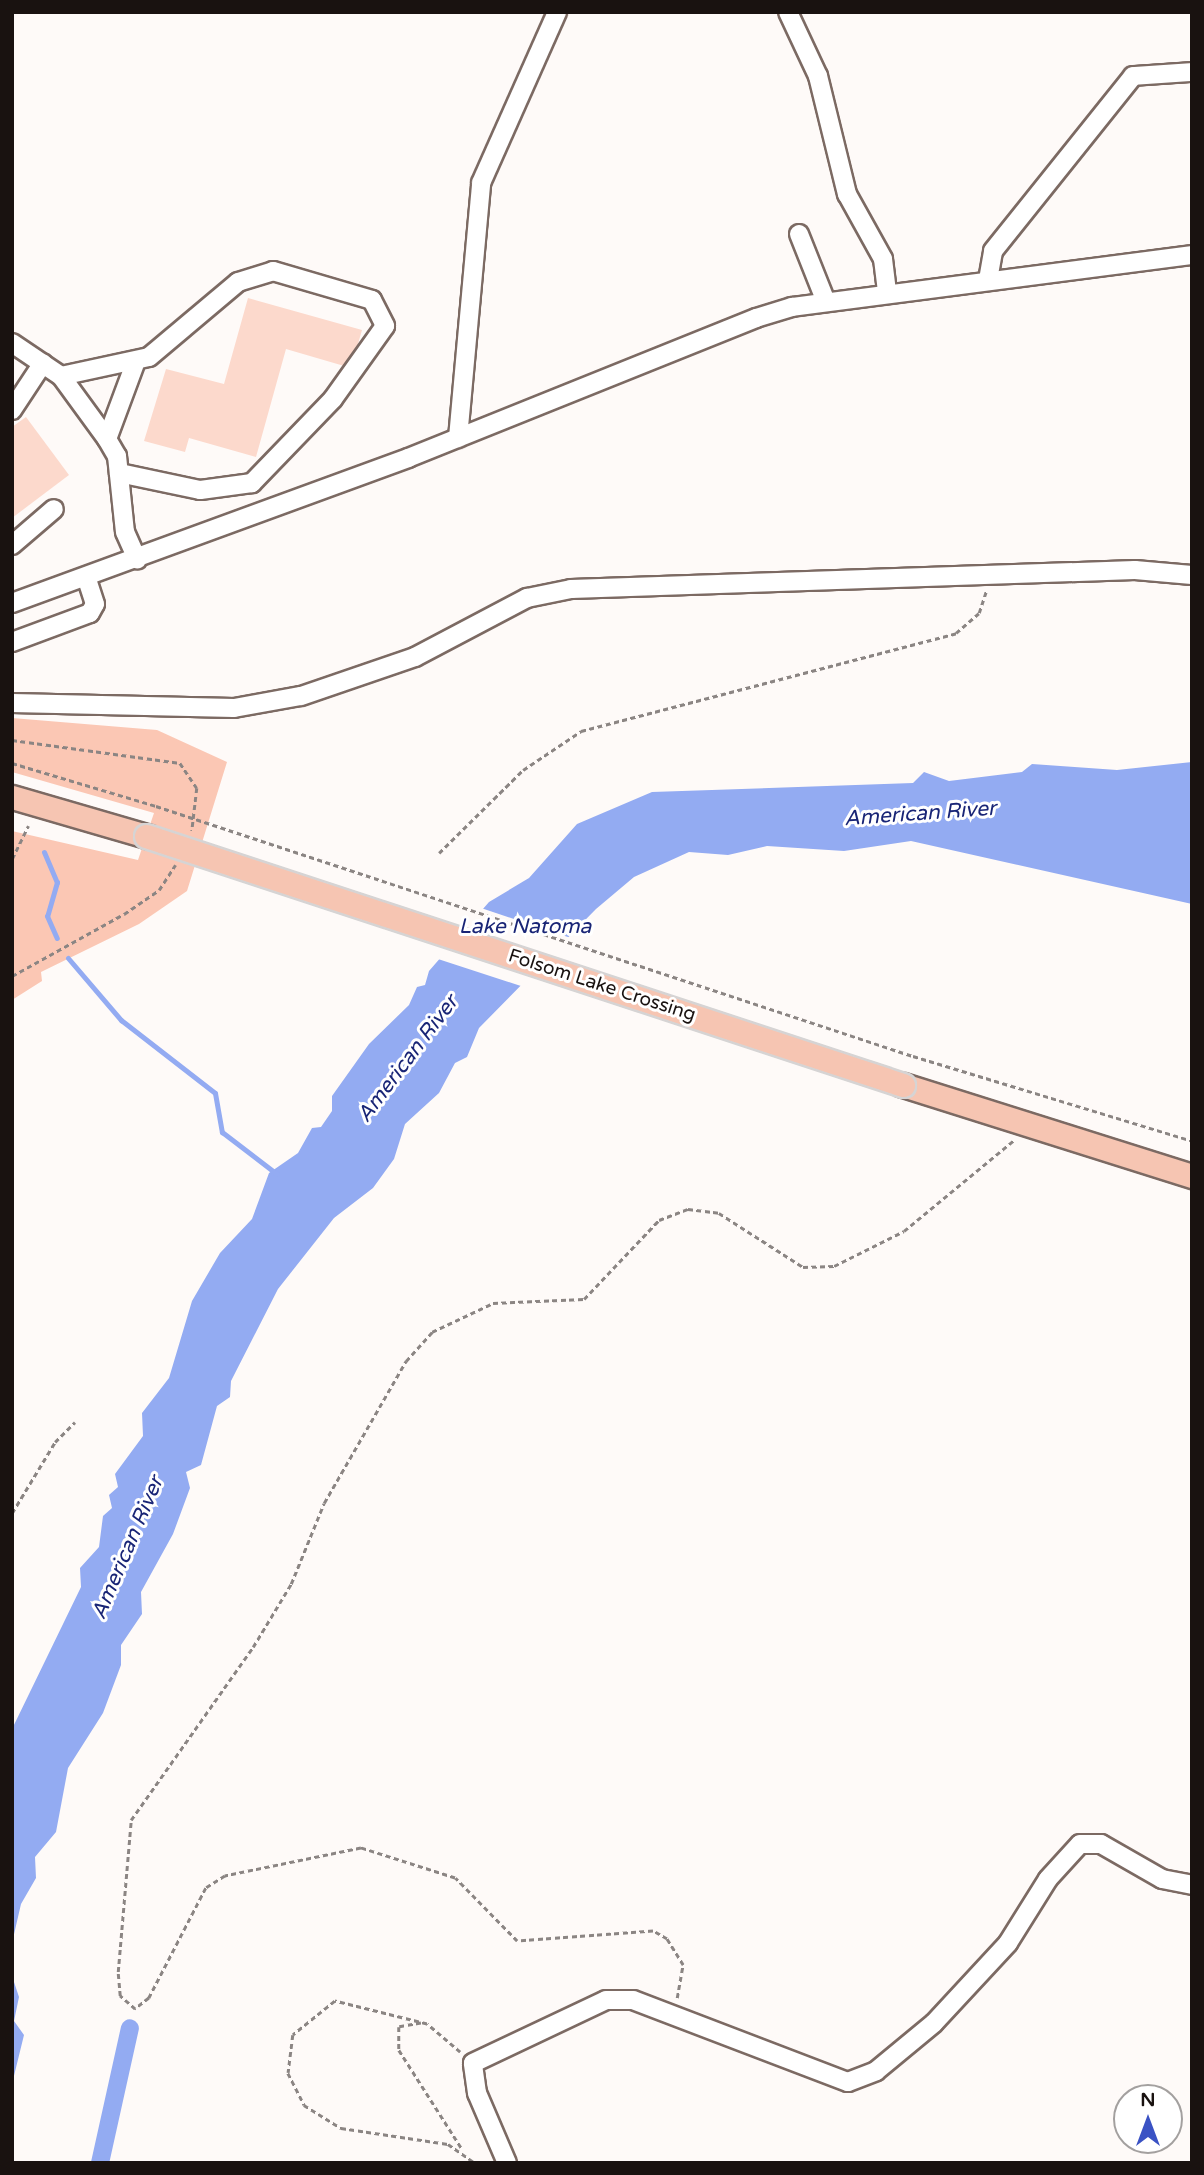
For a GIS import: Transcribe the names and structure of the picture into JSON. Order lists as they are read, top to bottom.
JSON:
{
  "streets": {
    "main road": ["Folsom Lake Crossing"]
  },
  "water": ["American River", "Lake Natoma"],
  "north": "top"
}
